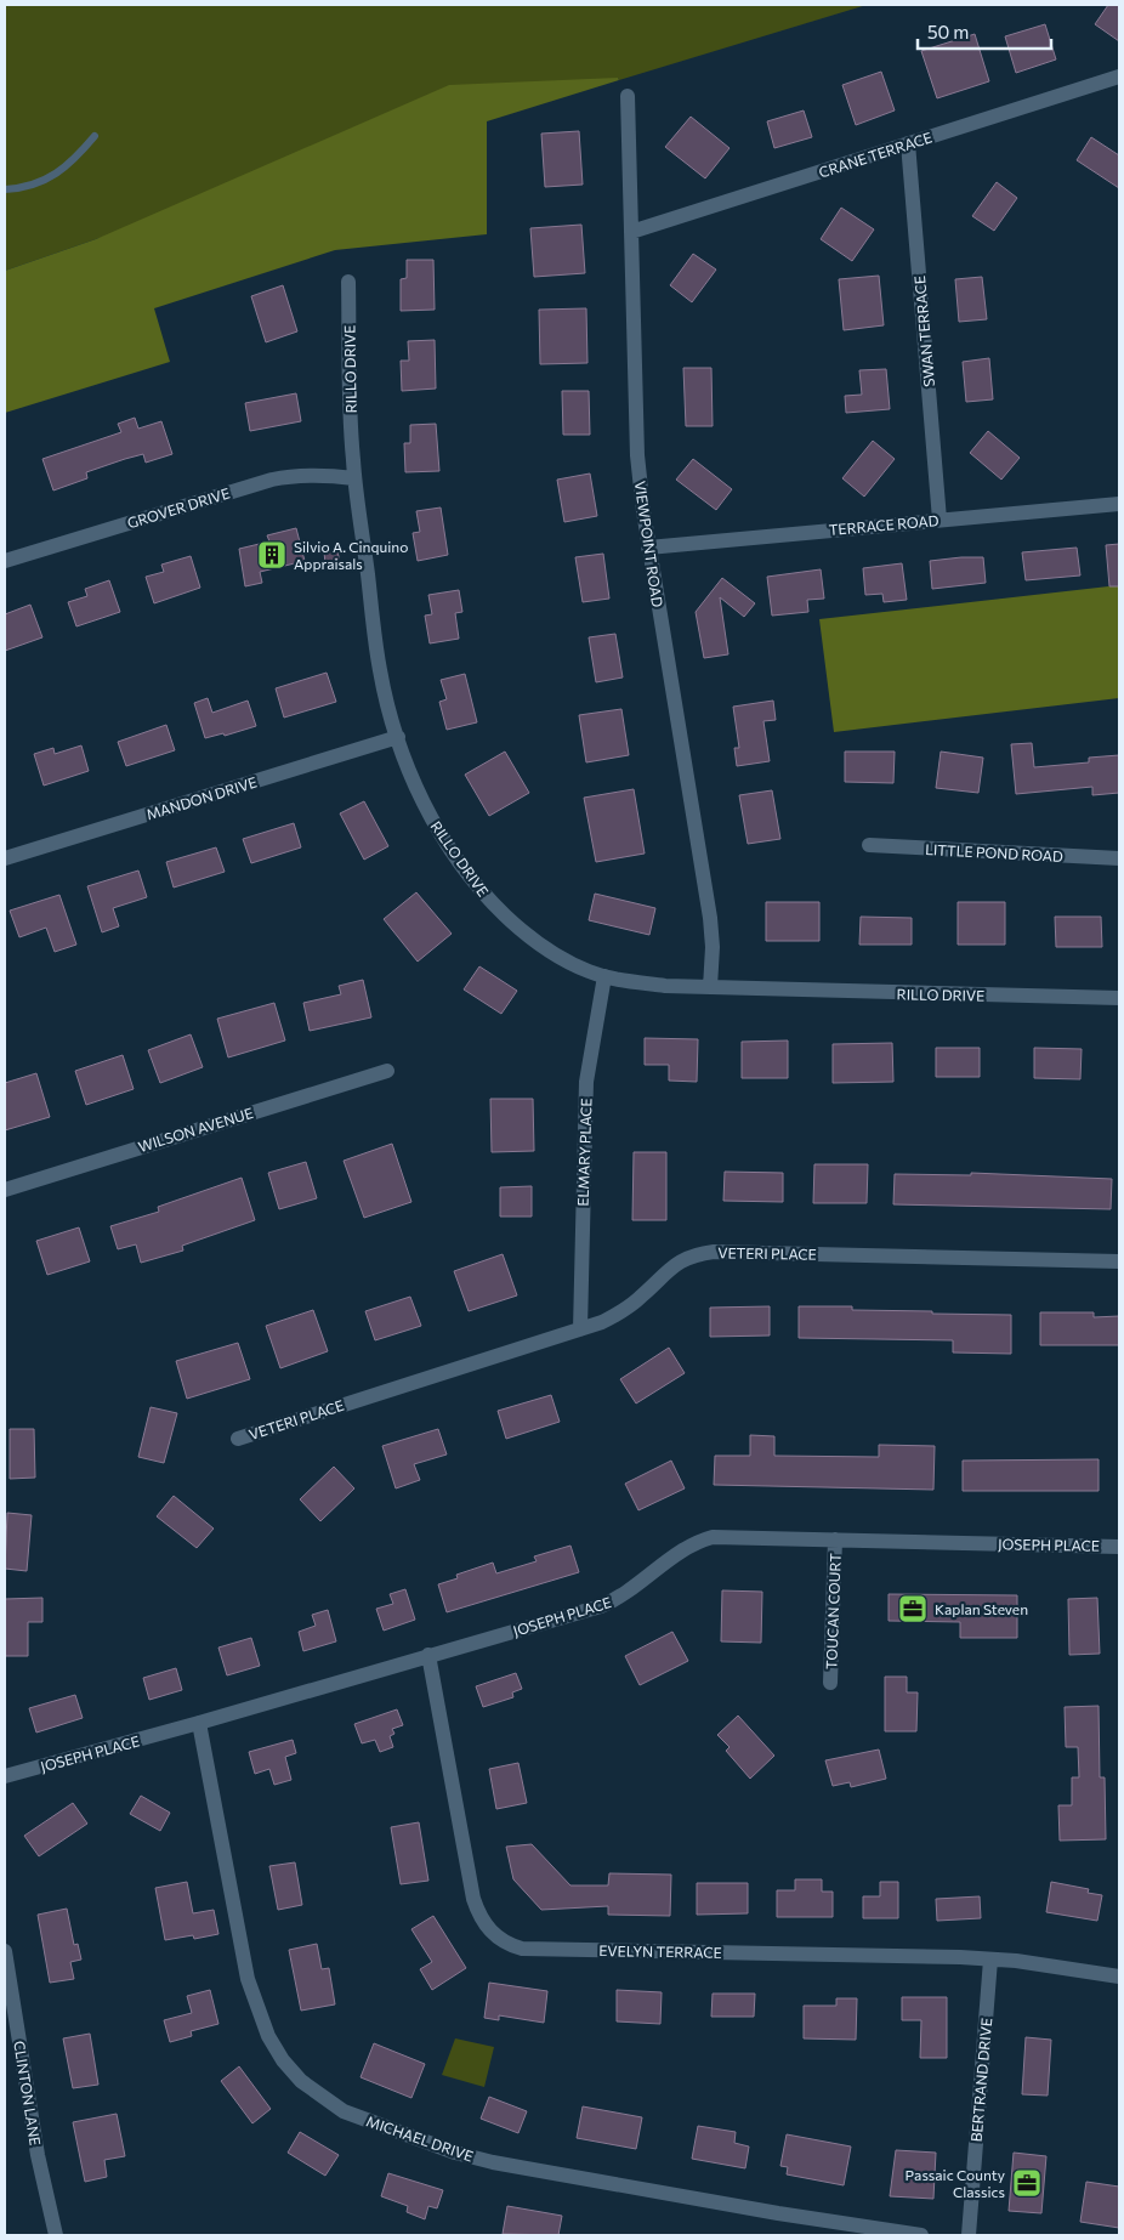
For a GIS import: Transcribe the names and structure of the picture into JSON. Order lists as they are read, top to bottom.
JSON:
{
  "streets": {
    "street": [
      "CRANE TERRACE",
      "SWAN TERRACE",
      "RILLO DRIVE",
      "GROVER DRIVE",
      "TERRACE ROAD",
      "VIEWPOINT ROAD",
      "MANDON DRIVE",
      "LITTLE POND ROAD",
      "WILSON AVENUE",
      "ELMARY PLACE",
      "VETERI PLACE",
      "JOSEPH PLACE",
      "TOUCAN COURT",
      "EVELYN TERRACE",
      "BERTRAND DRIVE",
      "CLINTON LANE",
      "MICHAEL DRIVE"
    ]
  },
  "crossings": [
    ["CRANE TERRACE", "SWAN TERRACE"],
    ["CRANE TERRACE", "VIEWPOINT ROAD"],
    ["SWAN TERRACE", "TERRACE ROAD"],
    ["RILLO DRIVE", "GROVER DRIVE"],
    ["RILLO DRIVE", "VIEWPOINT ROAD"],
    ["RILLO DRIVE", "MANDON DRIVE"],
    ["RILLO DRIVE", "ELMARY PLACE"],
    ["TERRACE ROAD", "VIEWPOINT ROAD"],
    ["ELMARY PLACE", "VETERI PLACE"],
    ["JOSEPH PLACE", "TOUCAN COURT"],
    ["JOSEPH PLACE", "EVELYN TERRACE"],
    ["JOSEPH PLACE", "MICHAEL DRIVE"],
    ["EVELYN TERRACE", "BERTRAND DRIVE"]
  ],
  "places": {
    "building": ["Silvio A. Cinquino Appraisals"],
    "office": ["Kaplan Steven", "Passaic County Classics"]
  },
  "scale_bar": "50 m"
}
